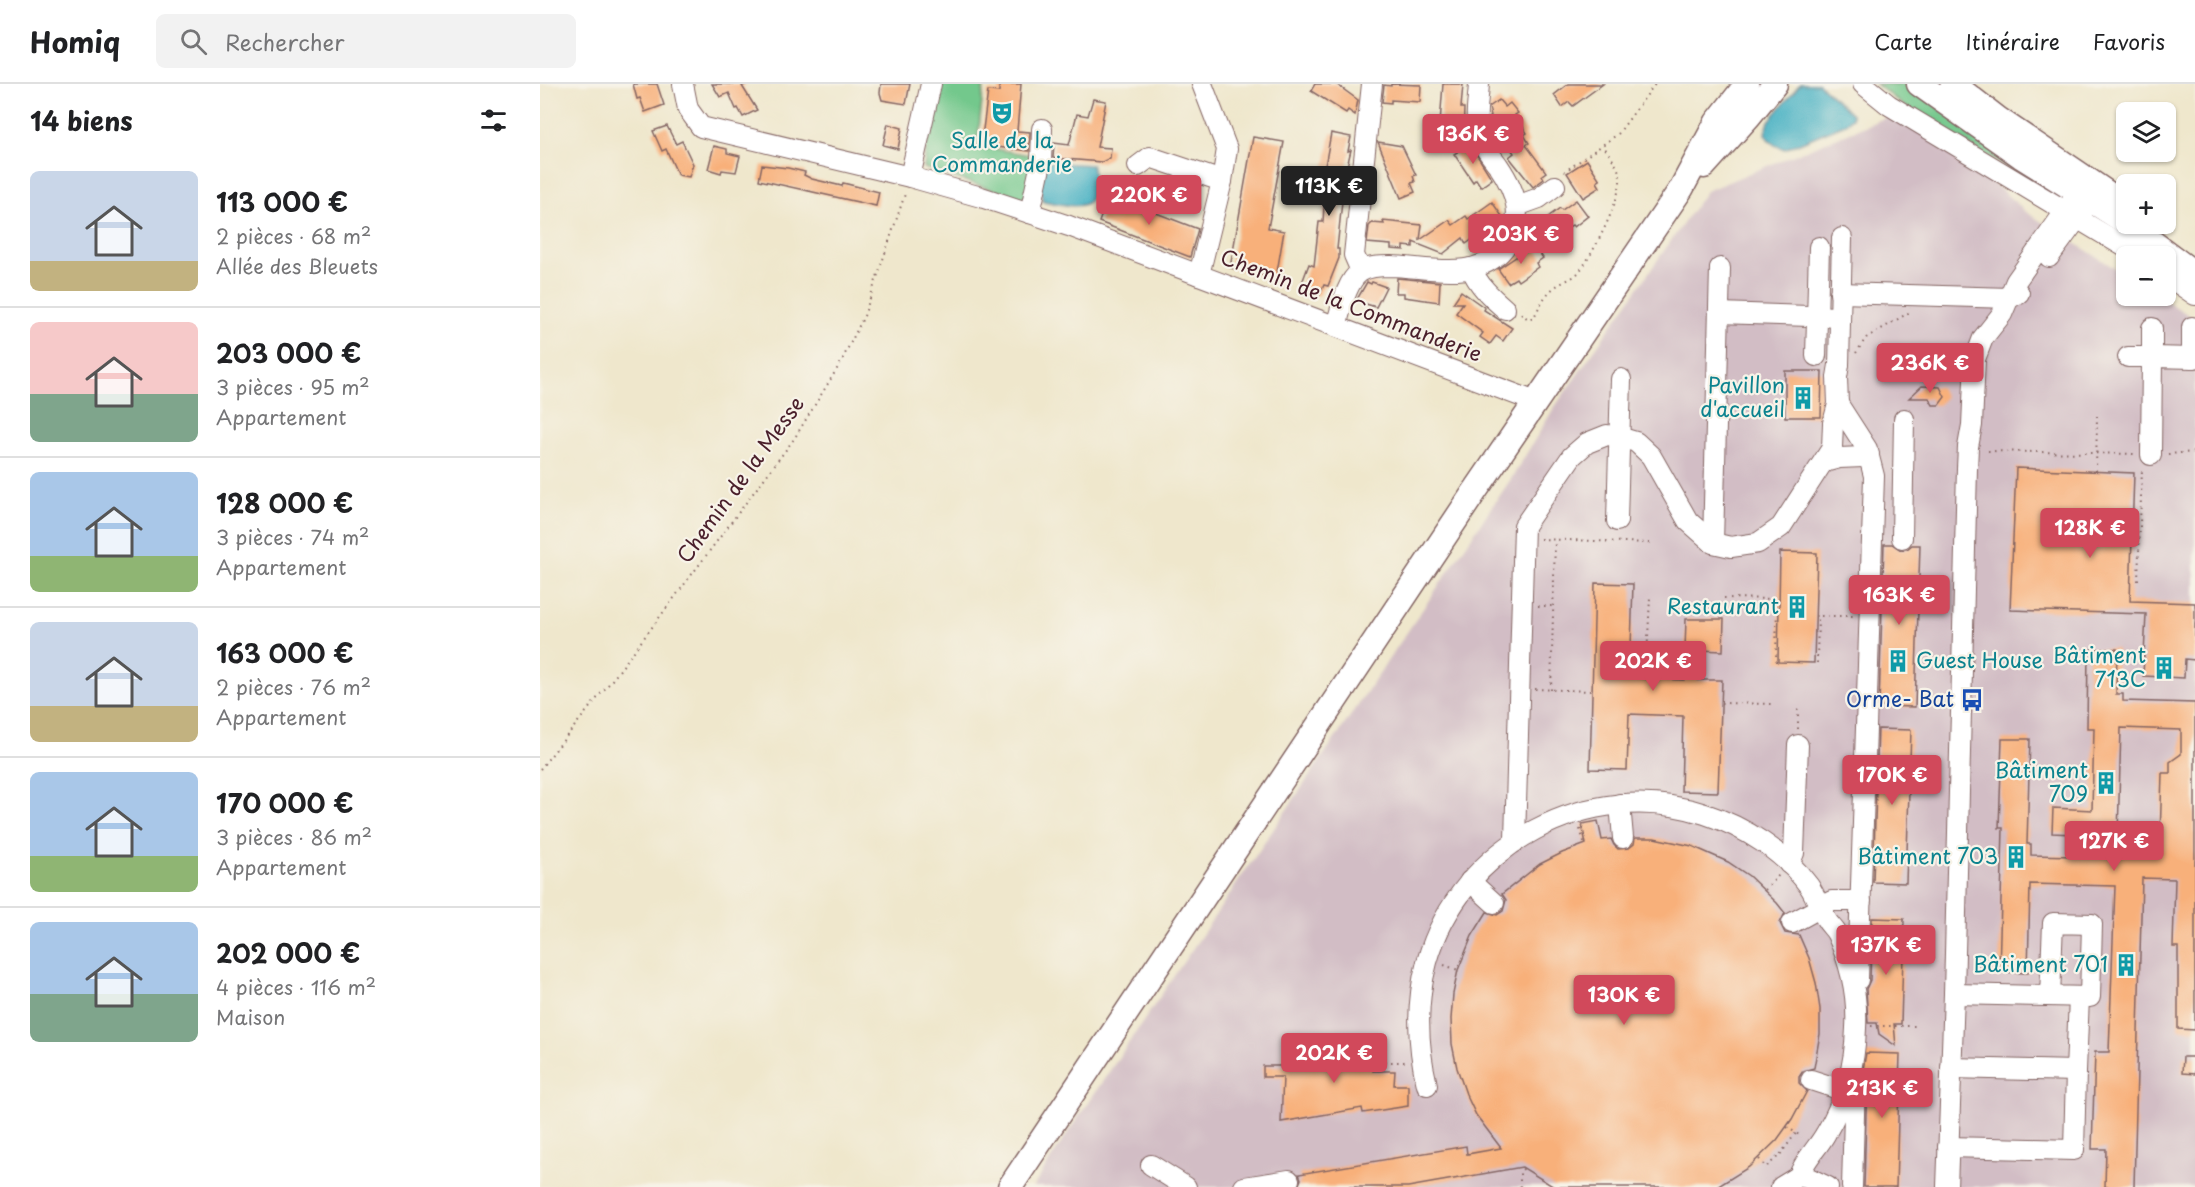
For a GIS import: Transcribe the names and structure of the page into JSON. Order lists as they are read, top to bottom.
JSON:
{
  "streets": {
    "street": ["Chemin de la Commanderie"],
    "path": ["Chemin de la Messe"]
  },
  "crossings": [
    ["Chemin de la Commanderie", "Chemin de la Messe"]
  ],
  "places": {
    "theatre": ["Salle de la Commanderie"],
    "building": [
      "Pavillon d'accueil",
      "Restaurant",
      "Guest House",
      "Bâtiment 713C",
      "Bâtiment 709",
      "Bâtiment 703",
      "Bâtiment 701"
    ],
    "bus stop": ["Orme- Bat"]
  },
  "page": {
    "header": "Homiq",
    "search": "Rechercher",
    "nav": ["Carte", "Itinéraire", "Favoris"],
    "heading": "14 biens",
    "map_buttons": ["+", "−"],
    "price": [
      "136K €",
      "113K €",
      "220K €",
      "203K €",
      "236K €",
      "128K €",
      "163K €",
      "202K €",
      "170K €",
      "127K €",
      "137K €",
      "130K €",
      "202K €",
      "213K €"
    ],
    "list": [
      {
        "name": "113 000 €",
        "note": "2 pièces · 68 m² · Allée des Bleuets"
      },
      {
        "name": "203 000 €",
        "note": "3 pièces · 95 m² · Appartement"
      },
      {
        "name": "128 000 €",
        "note": "3 pièces · 74 m² · Appartement"
      },
      {
        "name": "163 000 €",
        "note": "2 pièces · 76 m² · Appartement"
      },
      {
        "name": "170 000 €",
        "note": "3 pièces · 86 m² · Appartement"
      },
      {
        "name": "202 000 €",
        "note": "4 pièces · 116 m² · Maison"
      }
    ]
  }
}
